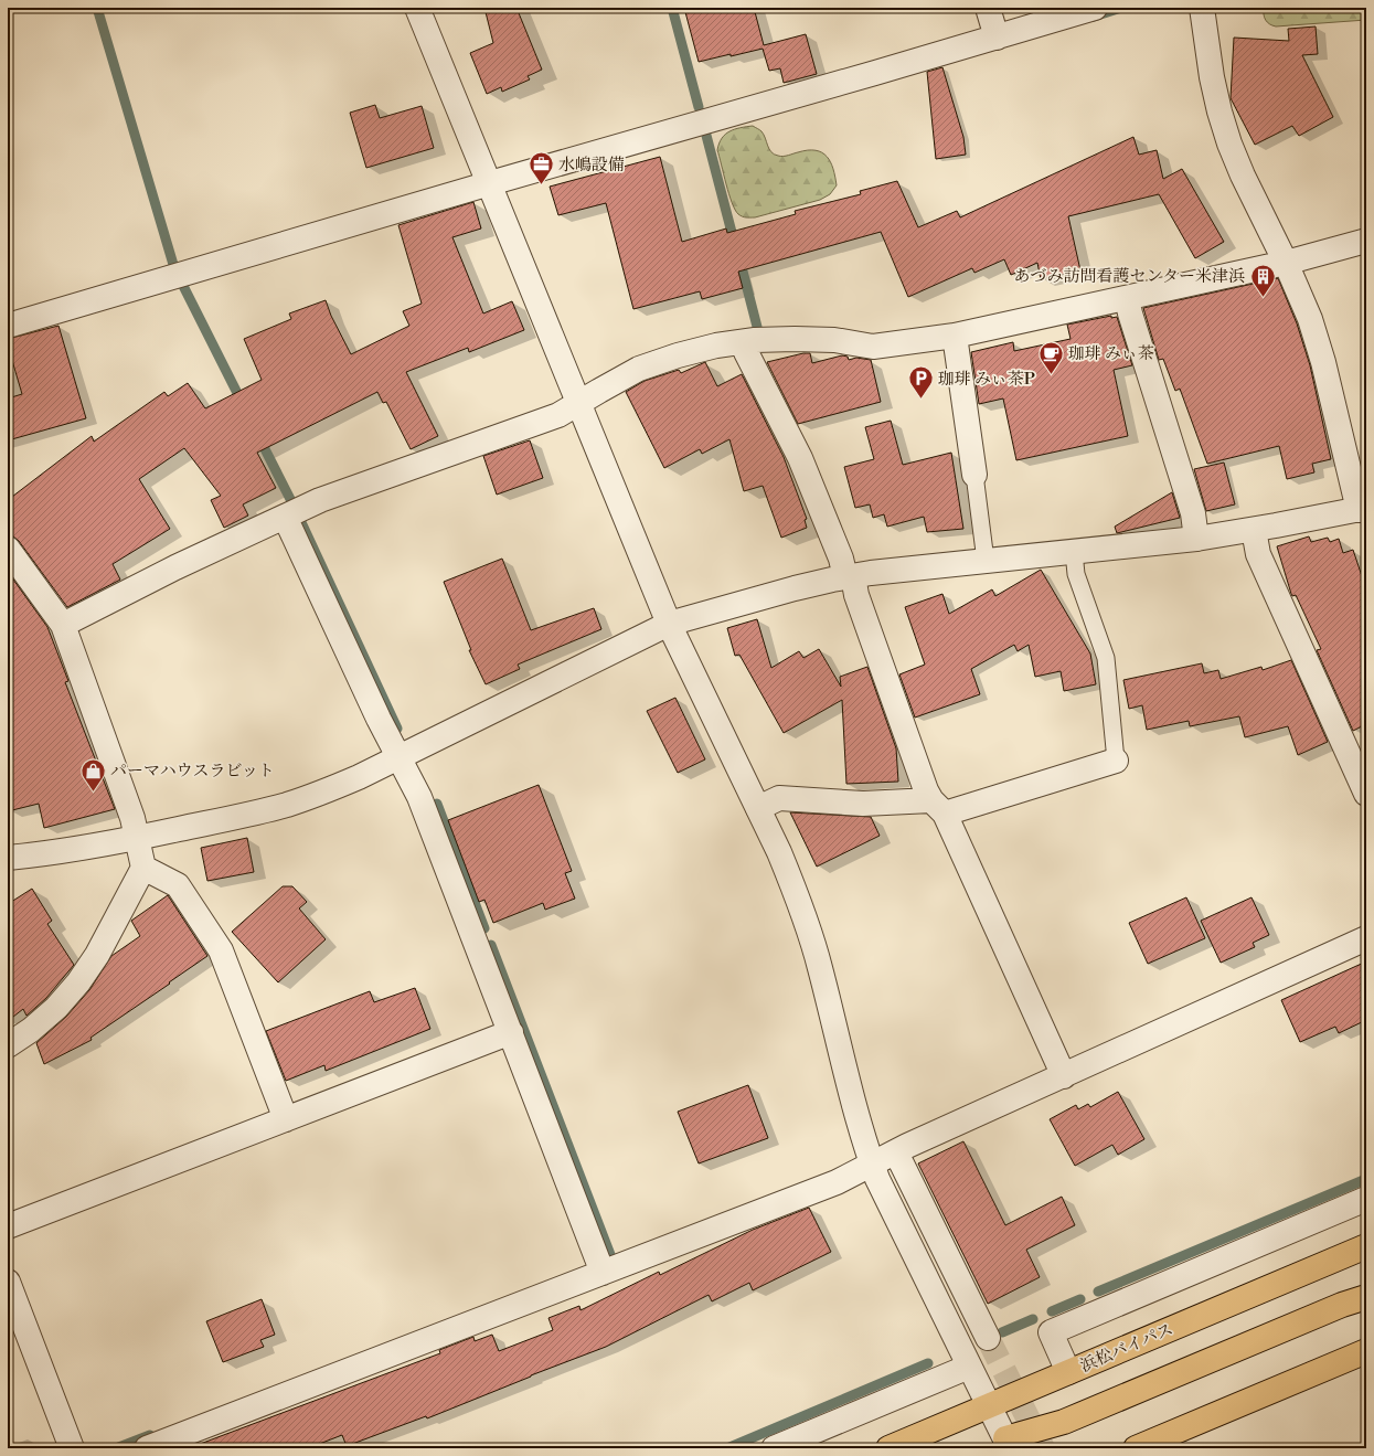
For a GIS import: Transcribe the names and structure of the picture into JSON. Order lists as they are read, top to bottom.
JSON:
{
  "streets": {
    "highway": ["浜松バイパス"]
  },
  "places": {
    "office": ["水嶋設備"],
    "building": ["あづみ訪問看護センター米津浜"],
    "cafe": ["珈琲 みぃ茶"],
    "parking": ["珈琲 みぃ茶P"],
    "shop": ["パーマハウスラビット"]
  }
}
